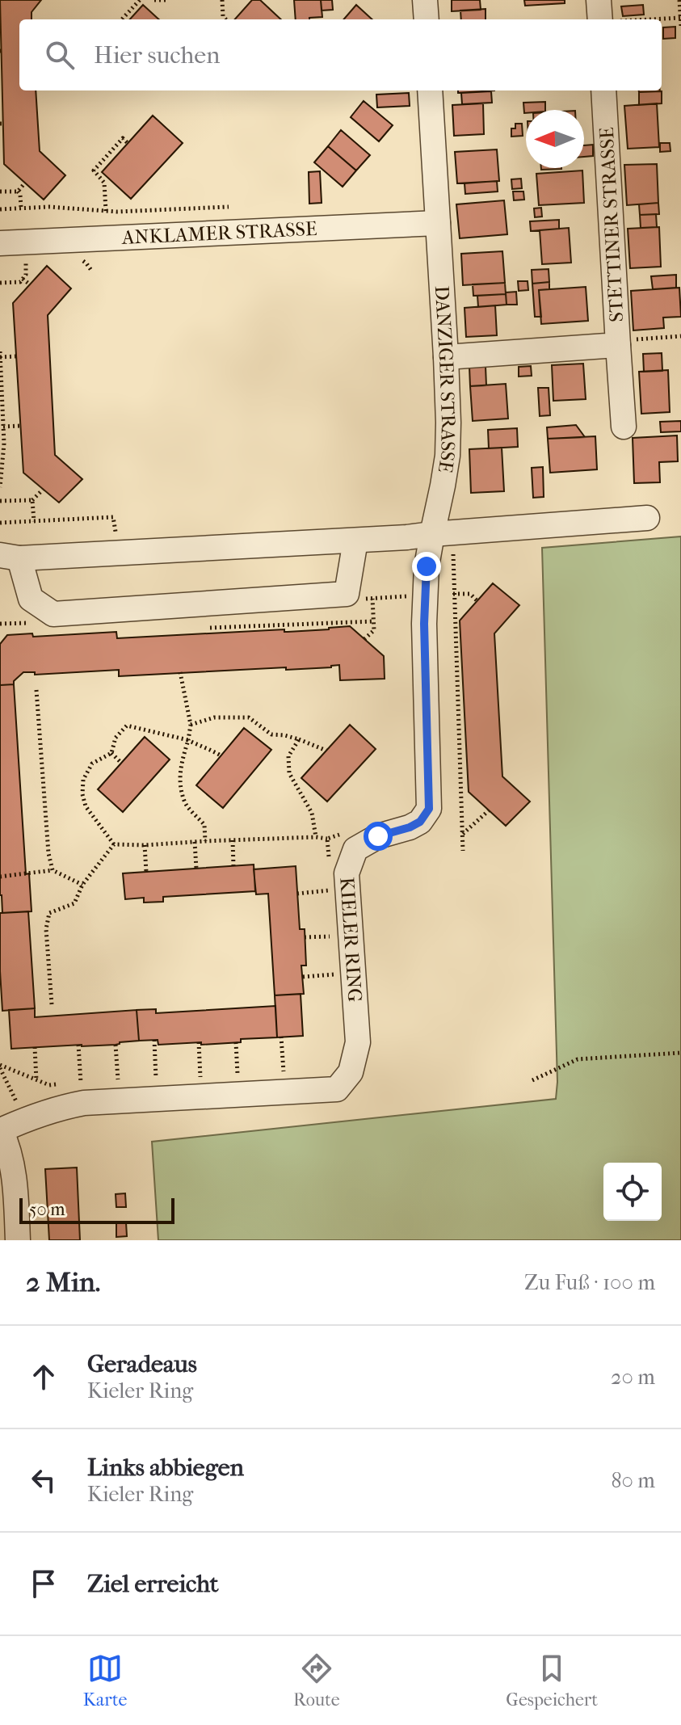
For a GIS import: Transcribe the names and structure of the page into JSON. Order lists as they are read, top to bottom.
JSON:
{
  "streets": {
    "street": [
      "STETTINER STRASSE",
      "ANKLAMER STRASSE",
      "DANZIGER STRASSE",
      "KIELER RING"
    ]
  },
  "crossings": [
    ["STETTINER STRASSE", "DANZIGER STRASSE"],
    ["ANKLAMER STRASSE", "DANZIGER STRASSE"],
    ["DANZIGER STRASSE", "KIELER RING"]
  ],
  "scale_bar": "50 m",
  "north": "left",
  "page": {
    "search": "Hier suchen",
    "scale": "50 m",
    "heading": ["2 Min.", "Zu Fuß · 100 m"],
    "list": [
      ["Geradeaus", "Kieler Ring", "20 m"],
      ["Links abbiegen", "Kieler Ring", "80 m"],
      "Ziel erreicht"
    ],
    "nav": ["Karte", "Route", "Gespeichert"]
  }
}
